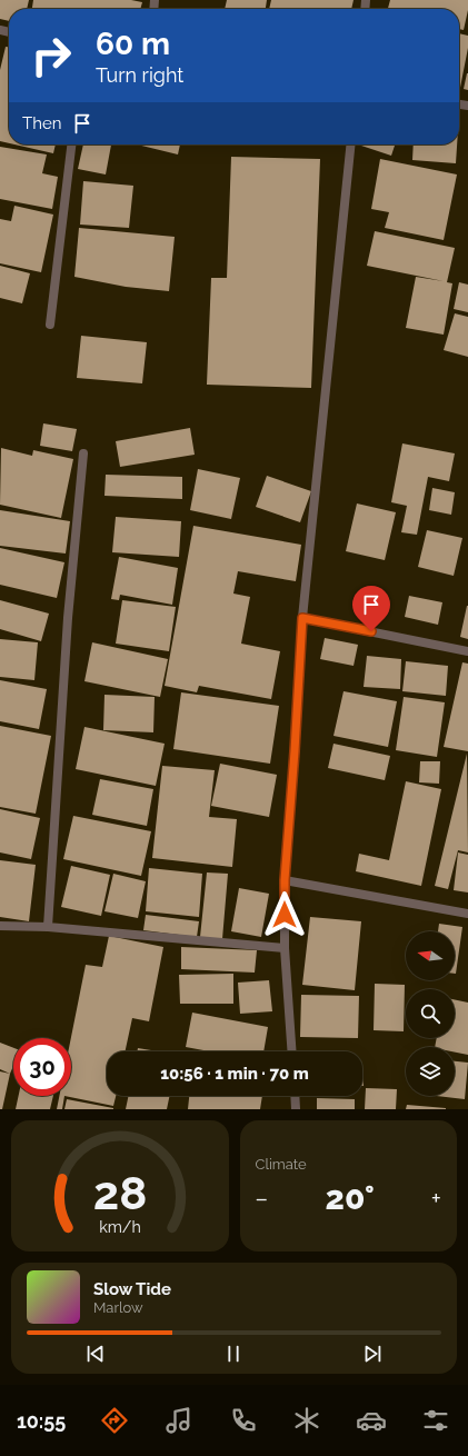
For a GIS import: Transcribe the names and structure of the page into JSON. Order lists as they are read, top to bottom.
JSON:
{
  "north": "left",
  "page": {
    "turn": ["60 m", "Turn right"],
    "then": "Then",
    "limit": "30",
    "trip": "10:56 · 1 min · 70 m",
    "tile": "Climate",
    "heat": ["−", "20°", "+"],
    "song": ["Slow Tide", "Marlow"],
    "tabs": "10:55",
    "gauge": ["28", "km/h"]
  }
}
